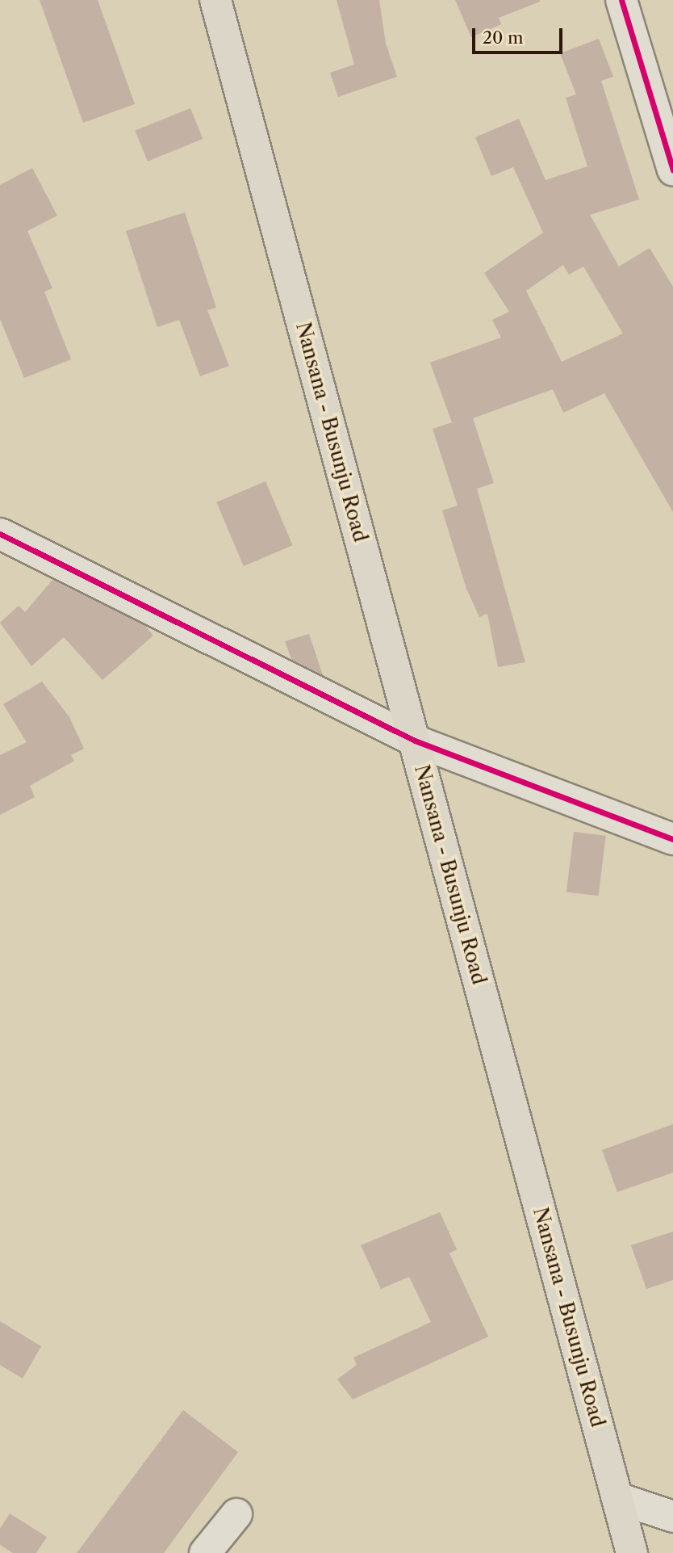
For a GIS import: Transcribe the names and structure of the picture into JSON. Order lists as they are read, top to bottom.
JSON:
{
  "streets": {
    "main road": ["Nansana - Busunju Road"]
  },
  "scale_bar": "20 m"
}
